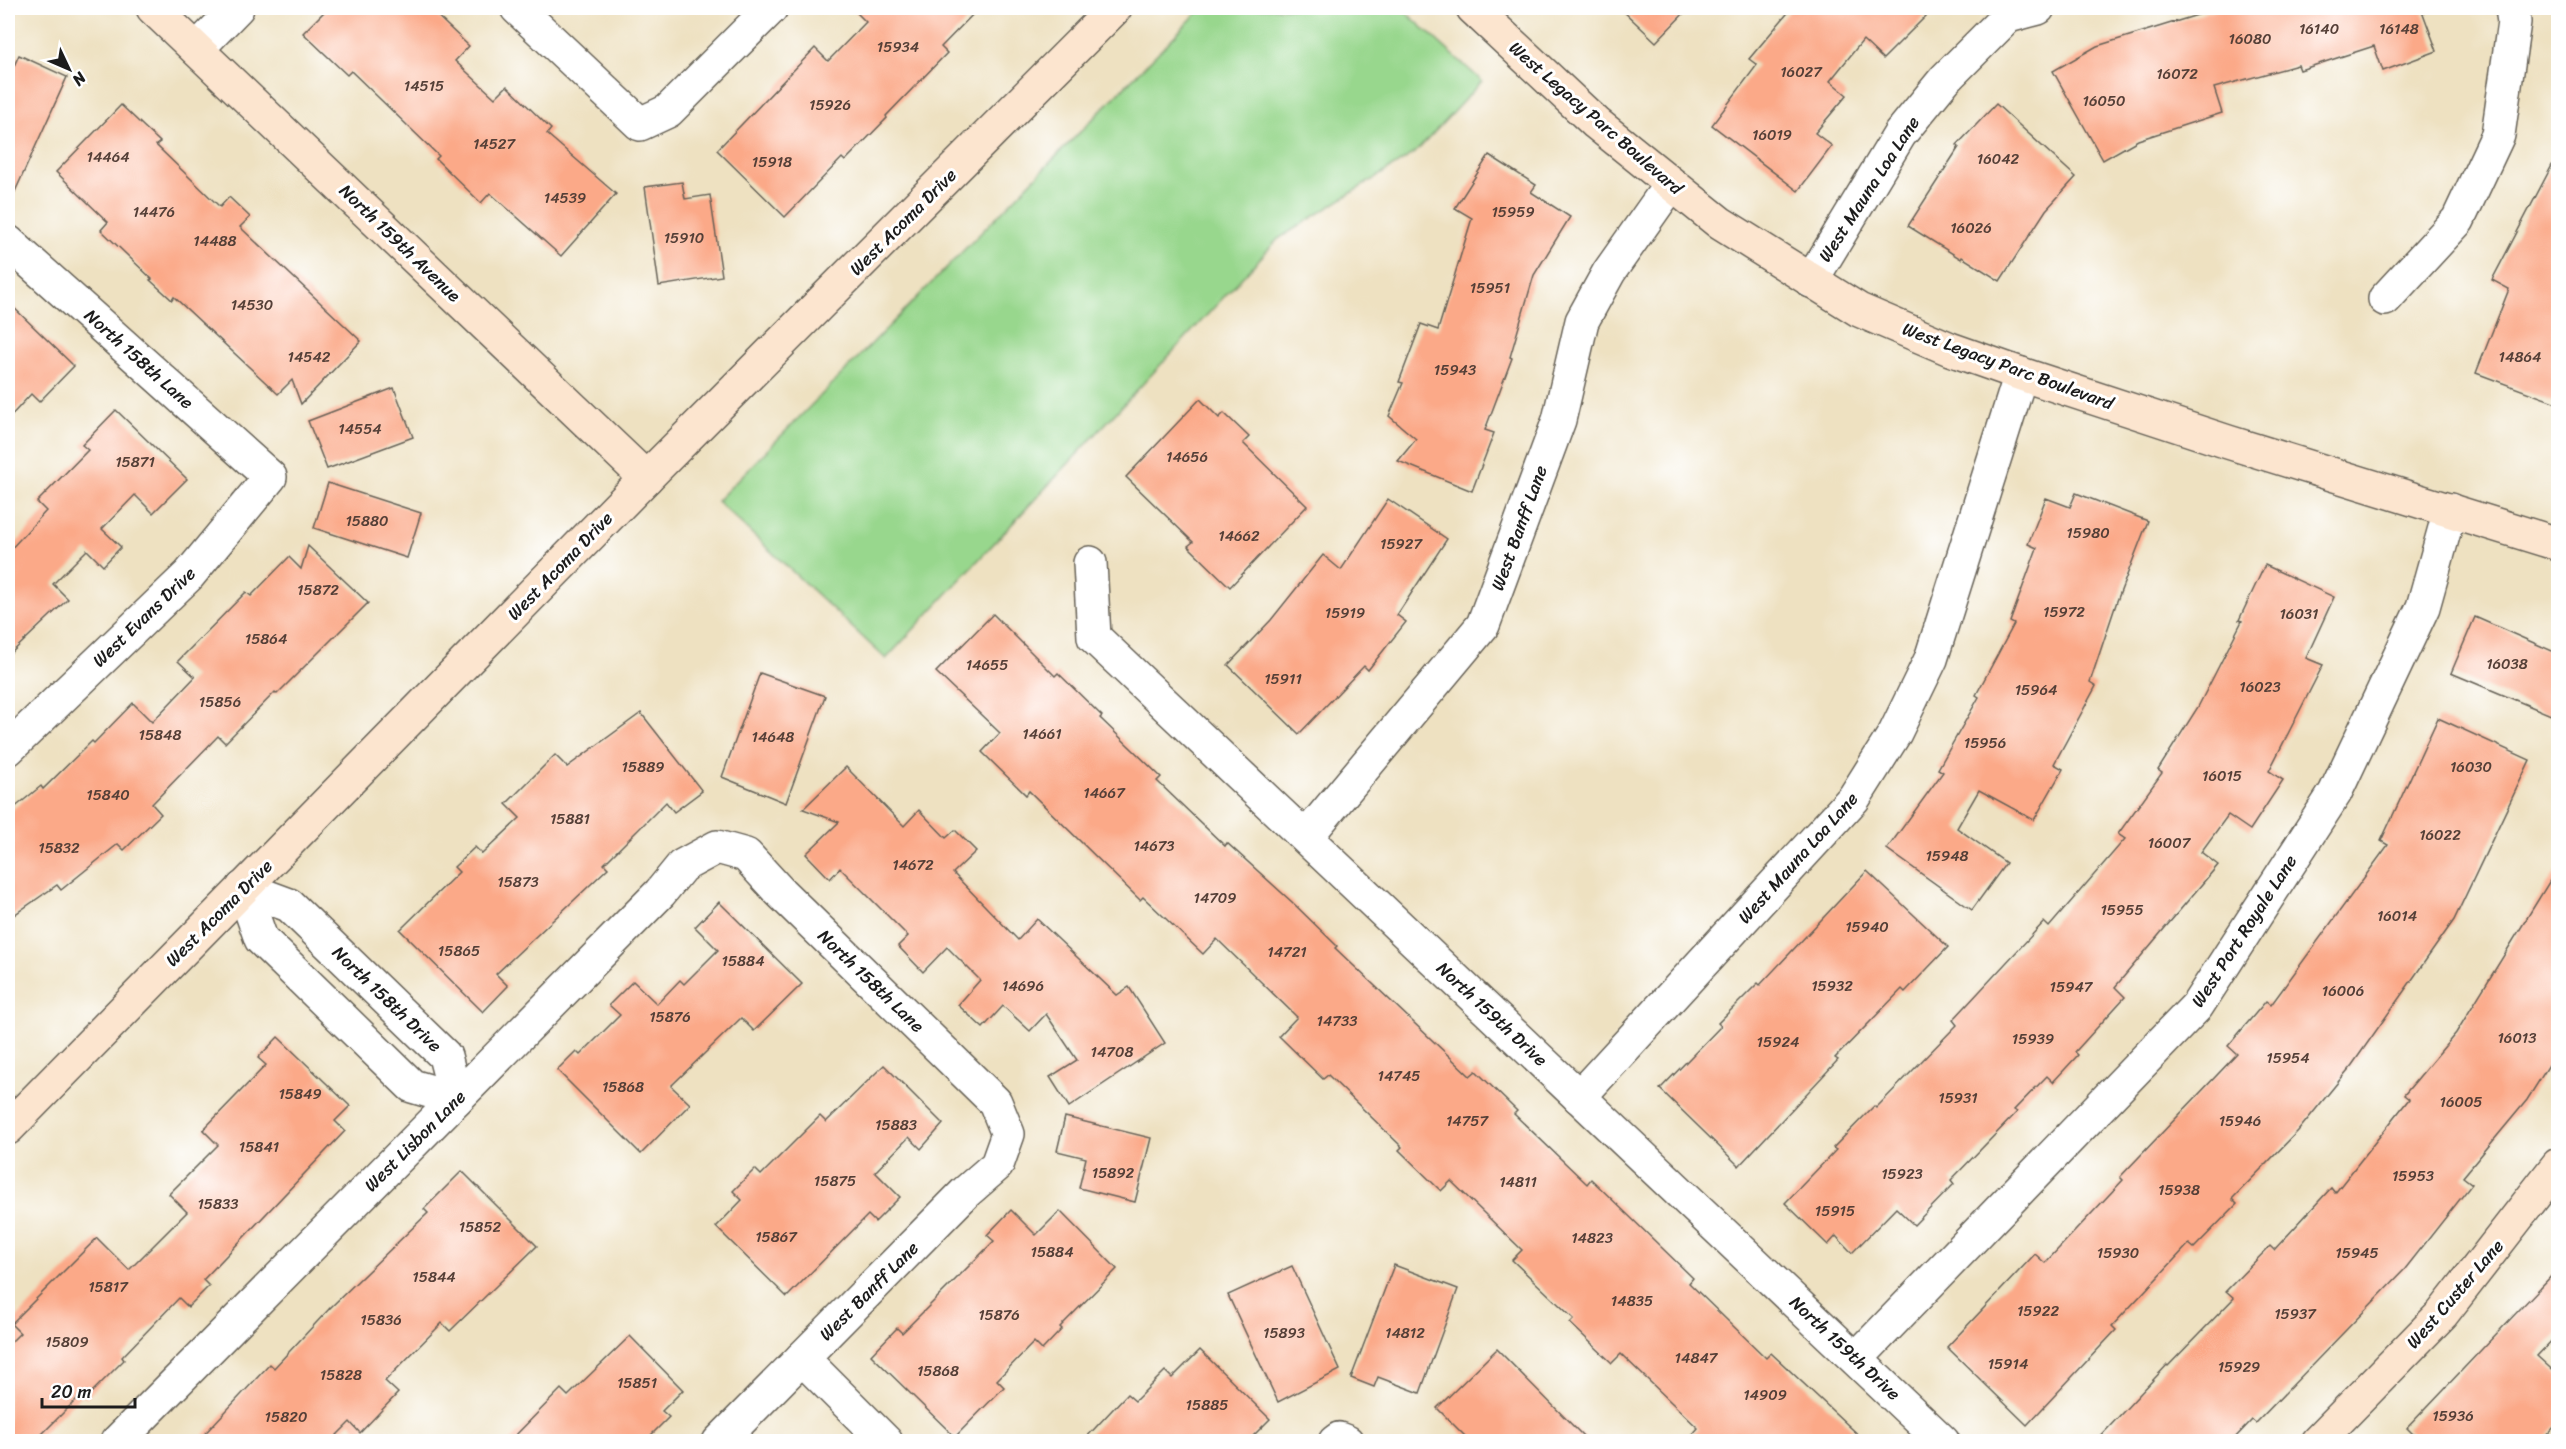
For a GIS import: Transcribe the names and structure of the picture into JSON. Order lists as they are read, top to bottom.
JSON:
{
  "streets": {
    "street": [
      "West Legacy Parc Boulevard",
      "West Mauna Loa Lane",
      "West Acoma Drive",
      "North 159th Avenue",
      "North 158th Lane",
      "West Banff Lane",
      "West Evans Drive",
      "West Port Royale Lane",
      "North 158th Drive",
      "North 159th Drive",
      "West Lisbon Lane",
      "West Custer Lane"
    ]
  },
  "crossings": [
    ["West Legacy Parc Boulevard", "West Mauna Loa Lane"],
    ["West Legacy Parc Boulevard", "West Banff Lane"],
    ["West Legacy Parc Boulevard", "West Port Royale Lane"],
    ["West Mauna Loa Lane", "North 159th Drive"],
    ["West Acoma Drive", "North 159th Avenue"],
    ["West Acoma Drive", "North 158th Drive"],
    ["North 158th Lane", "West Banff Lane"],
    ["North 158th Lane", "West Evans Drive"],
    ["North 158th Lane", "West Lisbon Lane"],
    ["West Banff Lane", "North 159th Drive"],
    ["West Port Royale Lane", "North 159th Drive"],
    ["North 158th Drive", "West Lisbon Lane"]
  ],
  "house_numbers": [
    "16140",
    "16148",
    "16080",
    "15934",
    "16027",
    "16072",
    "14515",
    "16050",
    "15926",
    "16019",
    "14527",
    "14464",
    "16042",
    "15918",
    "14539",
    "14476",
    "15959",
    "16026",
    "15910",
    "14488",
    "15951",
    "14530",
    "14542",
    "14864",
    "15943",
    "14554",
    "14656",
    "15871",
    "15880",
    "15980",
    "14662",
    "15927",
    "15872",
    "15972",
    "15919",
    "16031",
    "15864",
    "16038",
    "14655",
    "15911",
    "16023",
    "15964",
    "15856",
    "14661",
    "15848",
    "14648",
    "15956",
    "15889",
    "16030",
    "16015",
    "14667",
    "15840",
    "15881",
    "16022",
    "16007",
    "14673",
    "15832",
    "15948",
    "14672",
    "15873",
    "14709",
    "15955",
    "16014",
    "15940",
    "15865",
    "14721",
    "15884",
    "14696",
    "15932",
    "15947",
    "16006",
    "15876",
    "14733",
    "16013",
    "15939",
    "15924",
    "14708",
    "15954",
    "14745",
    "15868",
    "15849",
    "15931",
    "16005",
    "14757",
    "15946",
    "15883",
    "15841",
    "15892",
    "15923",
    "15953",
    "15875",
    "14811",
    "15938",
    "15833",
    "15915",
    "15852",
    "15867",
    "14823",
    "15884",
    "15930",
    "15945",
    "15844",
    "15817",
    "14835",
    "15922",
    "15937",
    "15876",
    "15836",
    "15893",
    "14812",
    "15809",
    "14847",
    "15914",
    "15929",
    "15868",
    "15828",
    "15851",
    "14909",
    "15885",
    "15936",
    "15820"
  ],
  "scale_bar": "20 m",
  "north": "bottom right"
}
